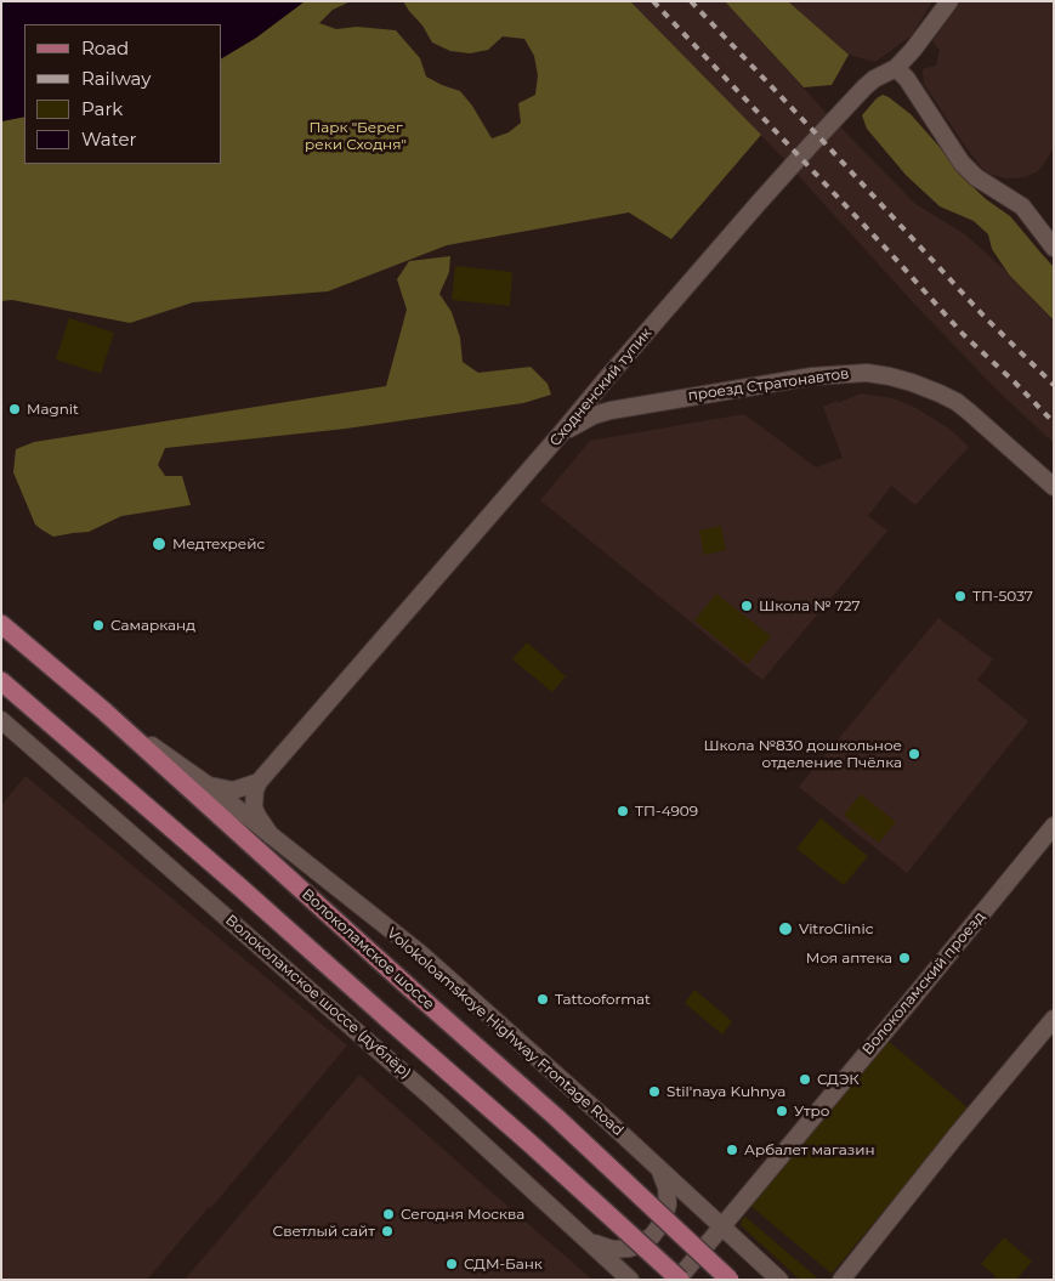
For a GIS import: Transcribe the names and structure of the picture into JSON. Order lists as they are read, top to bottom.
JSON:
{
  "streets": {
    "main road": ["Волоколамское шоссе"],
    "street": [
      "проезд Стратонавтов",
      "Сходненский тупик",
      "Волоколамский проезд",
      "Волоколамское шоссе (дублёр)",
      "Volokoloamskoye Highway Frontage Road"
    ]
  },
  "crossings": [
    ["проезд Стратонавтов", "Сходненский тупик"],
    ["Волоколамское шоссе", "Volokoloamskoye Highway Frontage Road"],
    ["Волоколамский проезд", "Volokoloamskoye Highway Frontage Road"]
  ],
  "parks": ["Парк \"Берег реки Сходня\""],
  "places": [
    "Magnit",
    "Медтехрейс",
    "ТП-5037",
    "Школа № 727",
    "Самарканд",
    "Школа №830 дошкольное отделение Пчёлка",
    "ТП-4909",
    "VitroClinic",
    "Моя аптека",
    "Tattooformat",
    "СДЭК",
    "Stil'naya Kuhnya",
    "Утро",
    "Арбалет магазин",
    "Сегодня Москва",
    "Светлый сайт",
    "СДМ-Банк"
  ],
  "legend": [
    "Road",
    "Railway",
    "Park",
    "Water"
  ]
}
